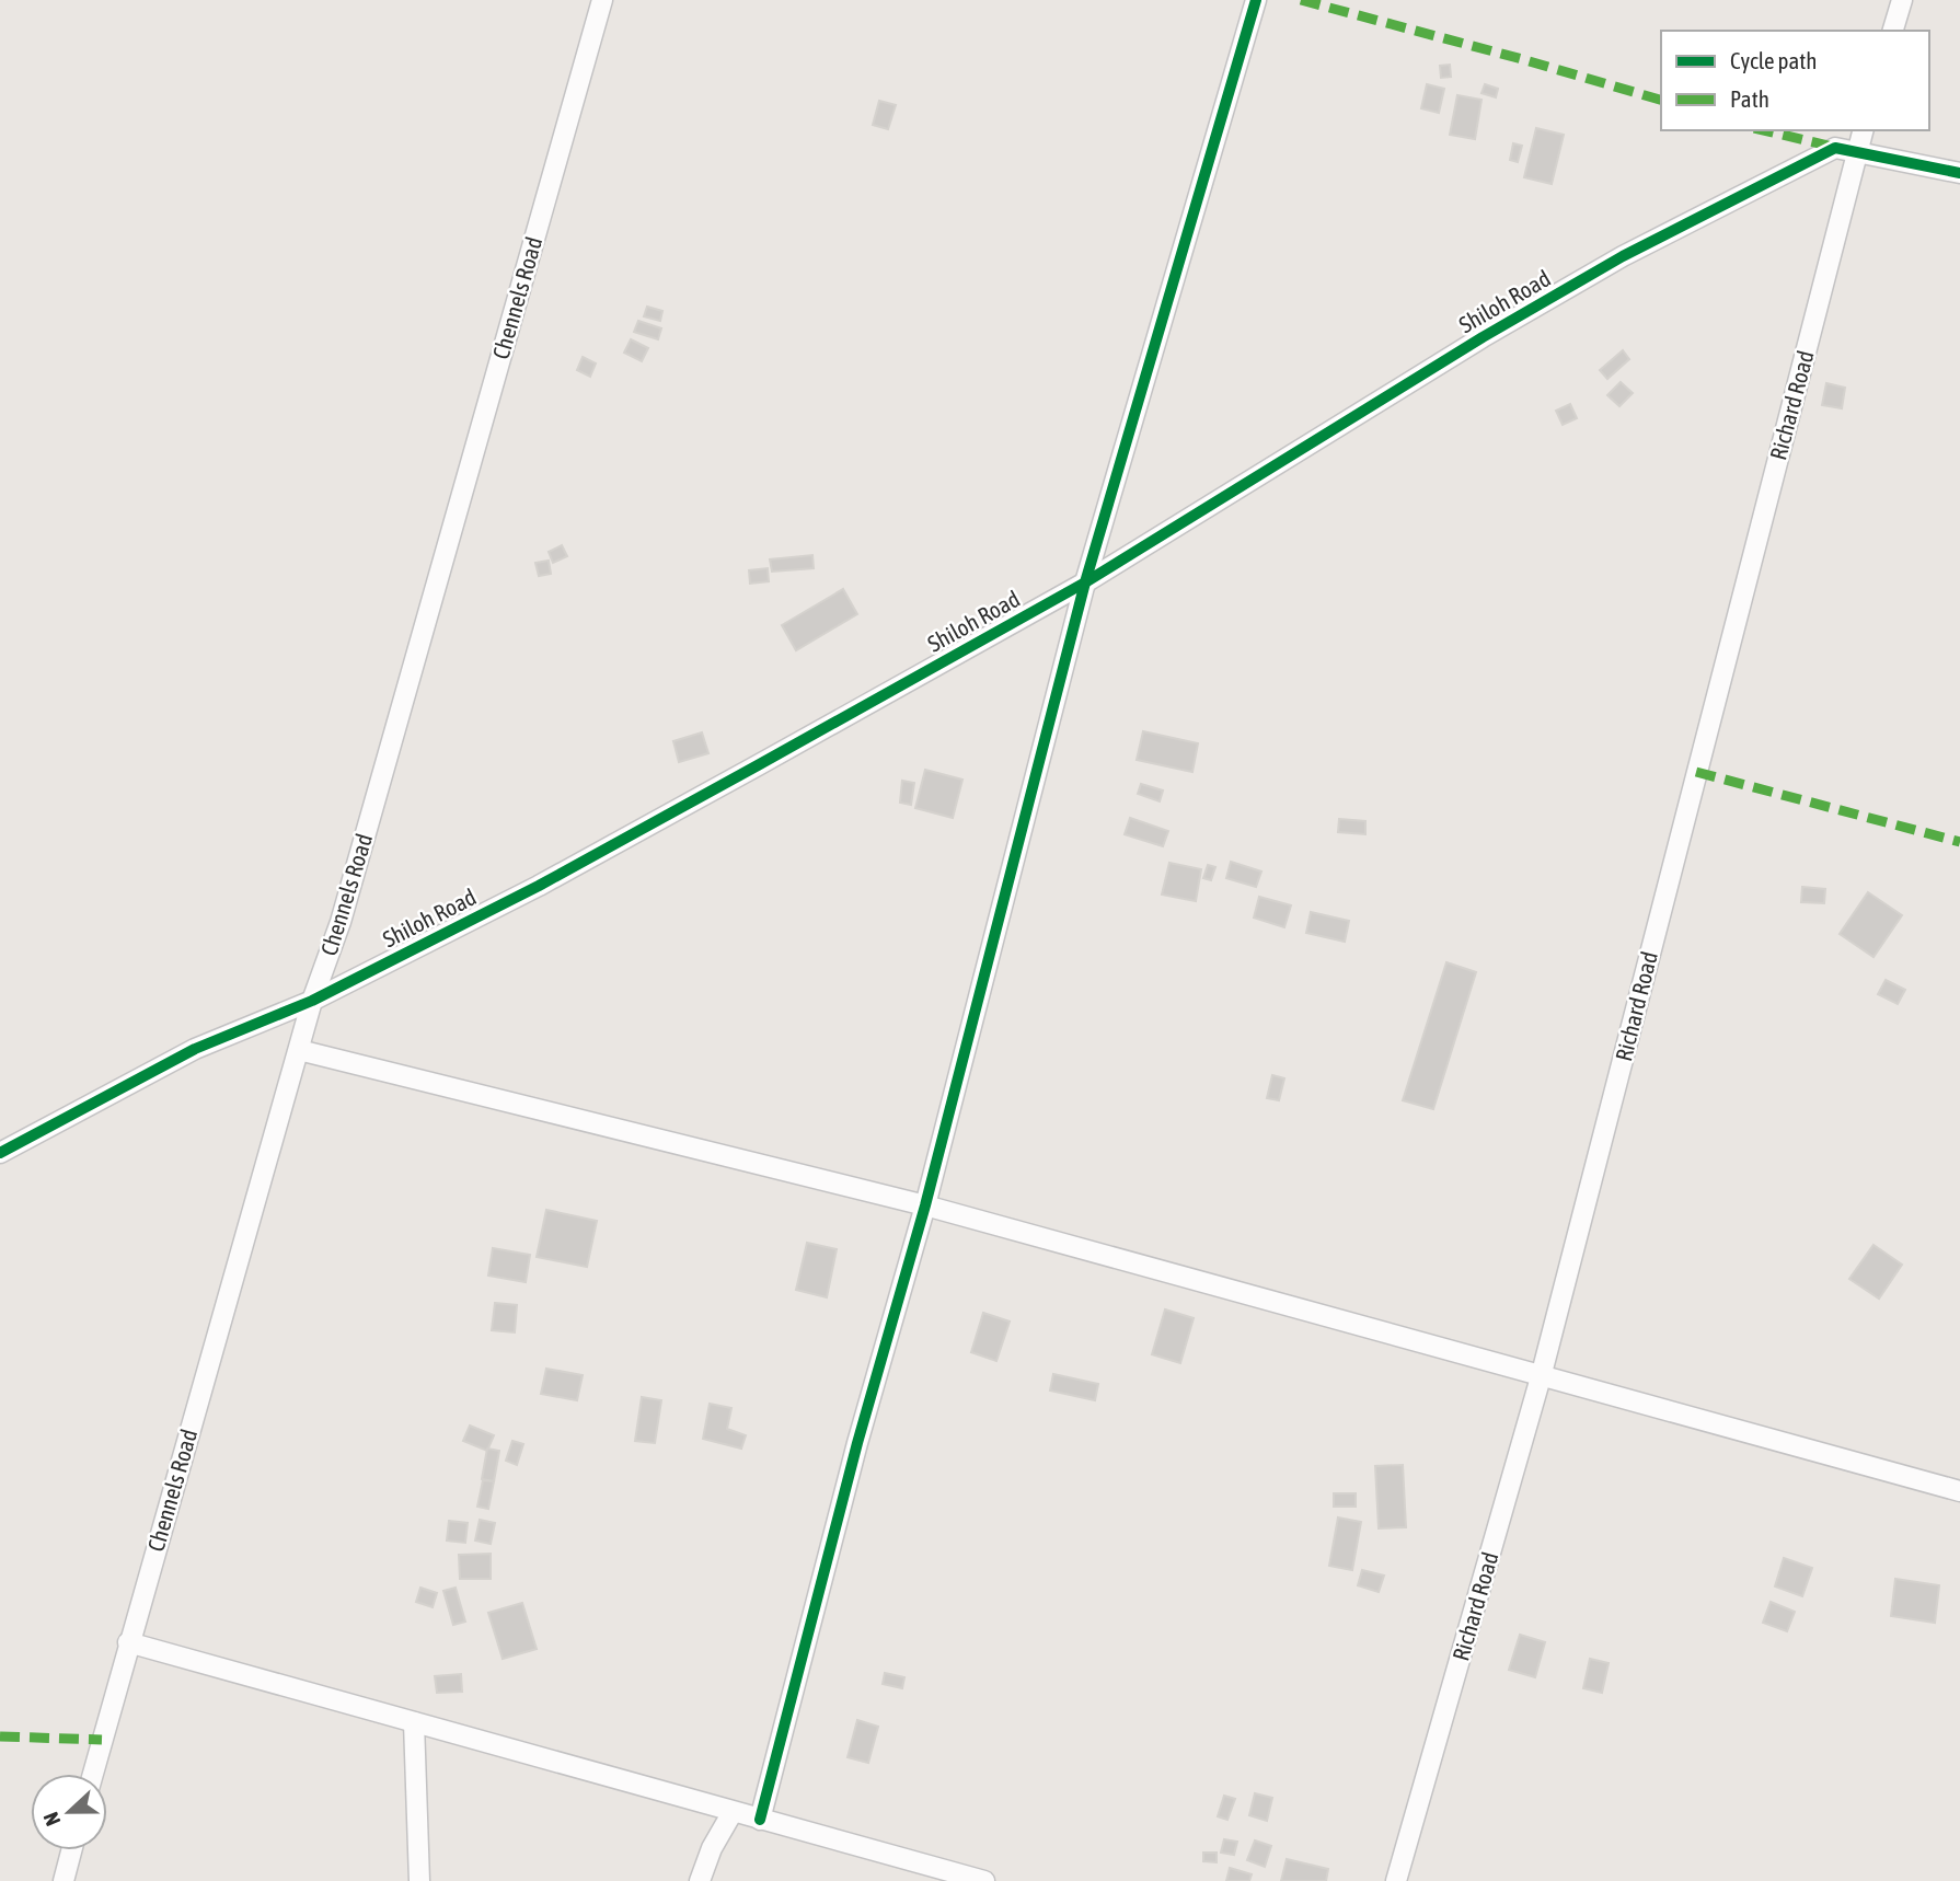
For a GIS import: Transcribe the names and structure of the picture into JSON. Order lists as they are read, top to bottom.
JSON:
{
  "streets": {
    "street": ["Chennels Road", "Shiloh Road", "Richard Road"]
  },
  "crossings": [
    ["Chennels Road", "Shiloh Road"],
    ["Shiloh Road", "Richard Road"]
  ],
  "legend": ["Cycle path", "Path"],
  "north": "left"
}
